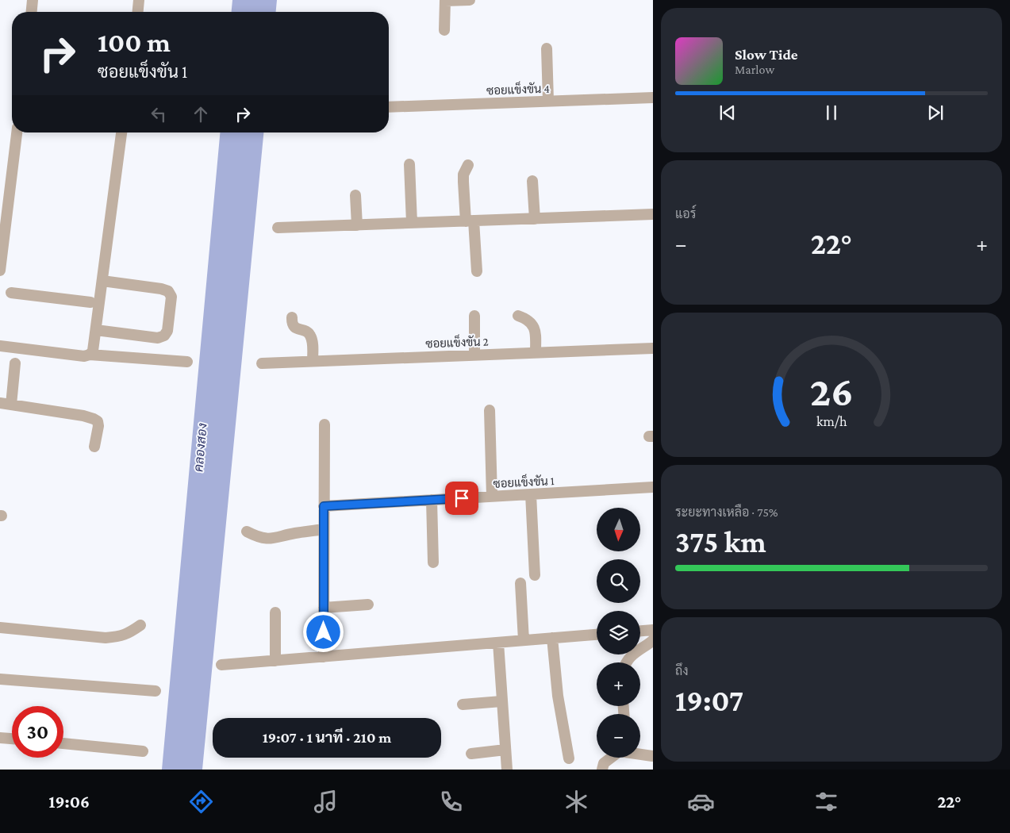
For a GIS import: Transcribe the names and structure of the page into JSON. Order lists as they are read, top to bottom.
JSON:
{
  "streets": {
    "street": ["ซอยแข็งขัน 4", "ซอยแข็งขัน 2", "ซอยแข็งขัน 1"]
  },
  "water": ["คลองสอง"],
  "north": "bottom",
  "page": {
    "turn": ["100 m", "ซอยแข็งขัน 1"],
    "song": ["Slow Tide", "Marlow"],
    "tile": [
      "แอร์",
      ["ระยะทางเหลือ · 75%", "375 km"],
      ["ถึง", "19:07"]
    ],
    "heat": ["−", "22°", "+"],
    "map_buttons": ["+", "−"],
    "limit": "30",
    "trip": "19:07 · 1 นาที · 210 m",
    "tabs": ["19:06", "22°"],
    "gauge": ["26", "km/h"]
  }
}
